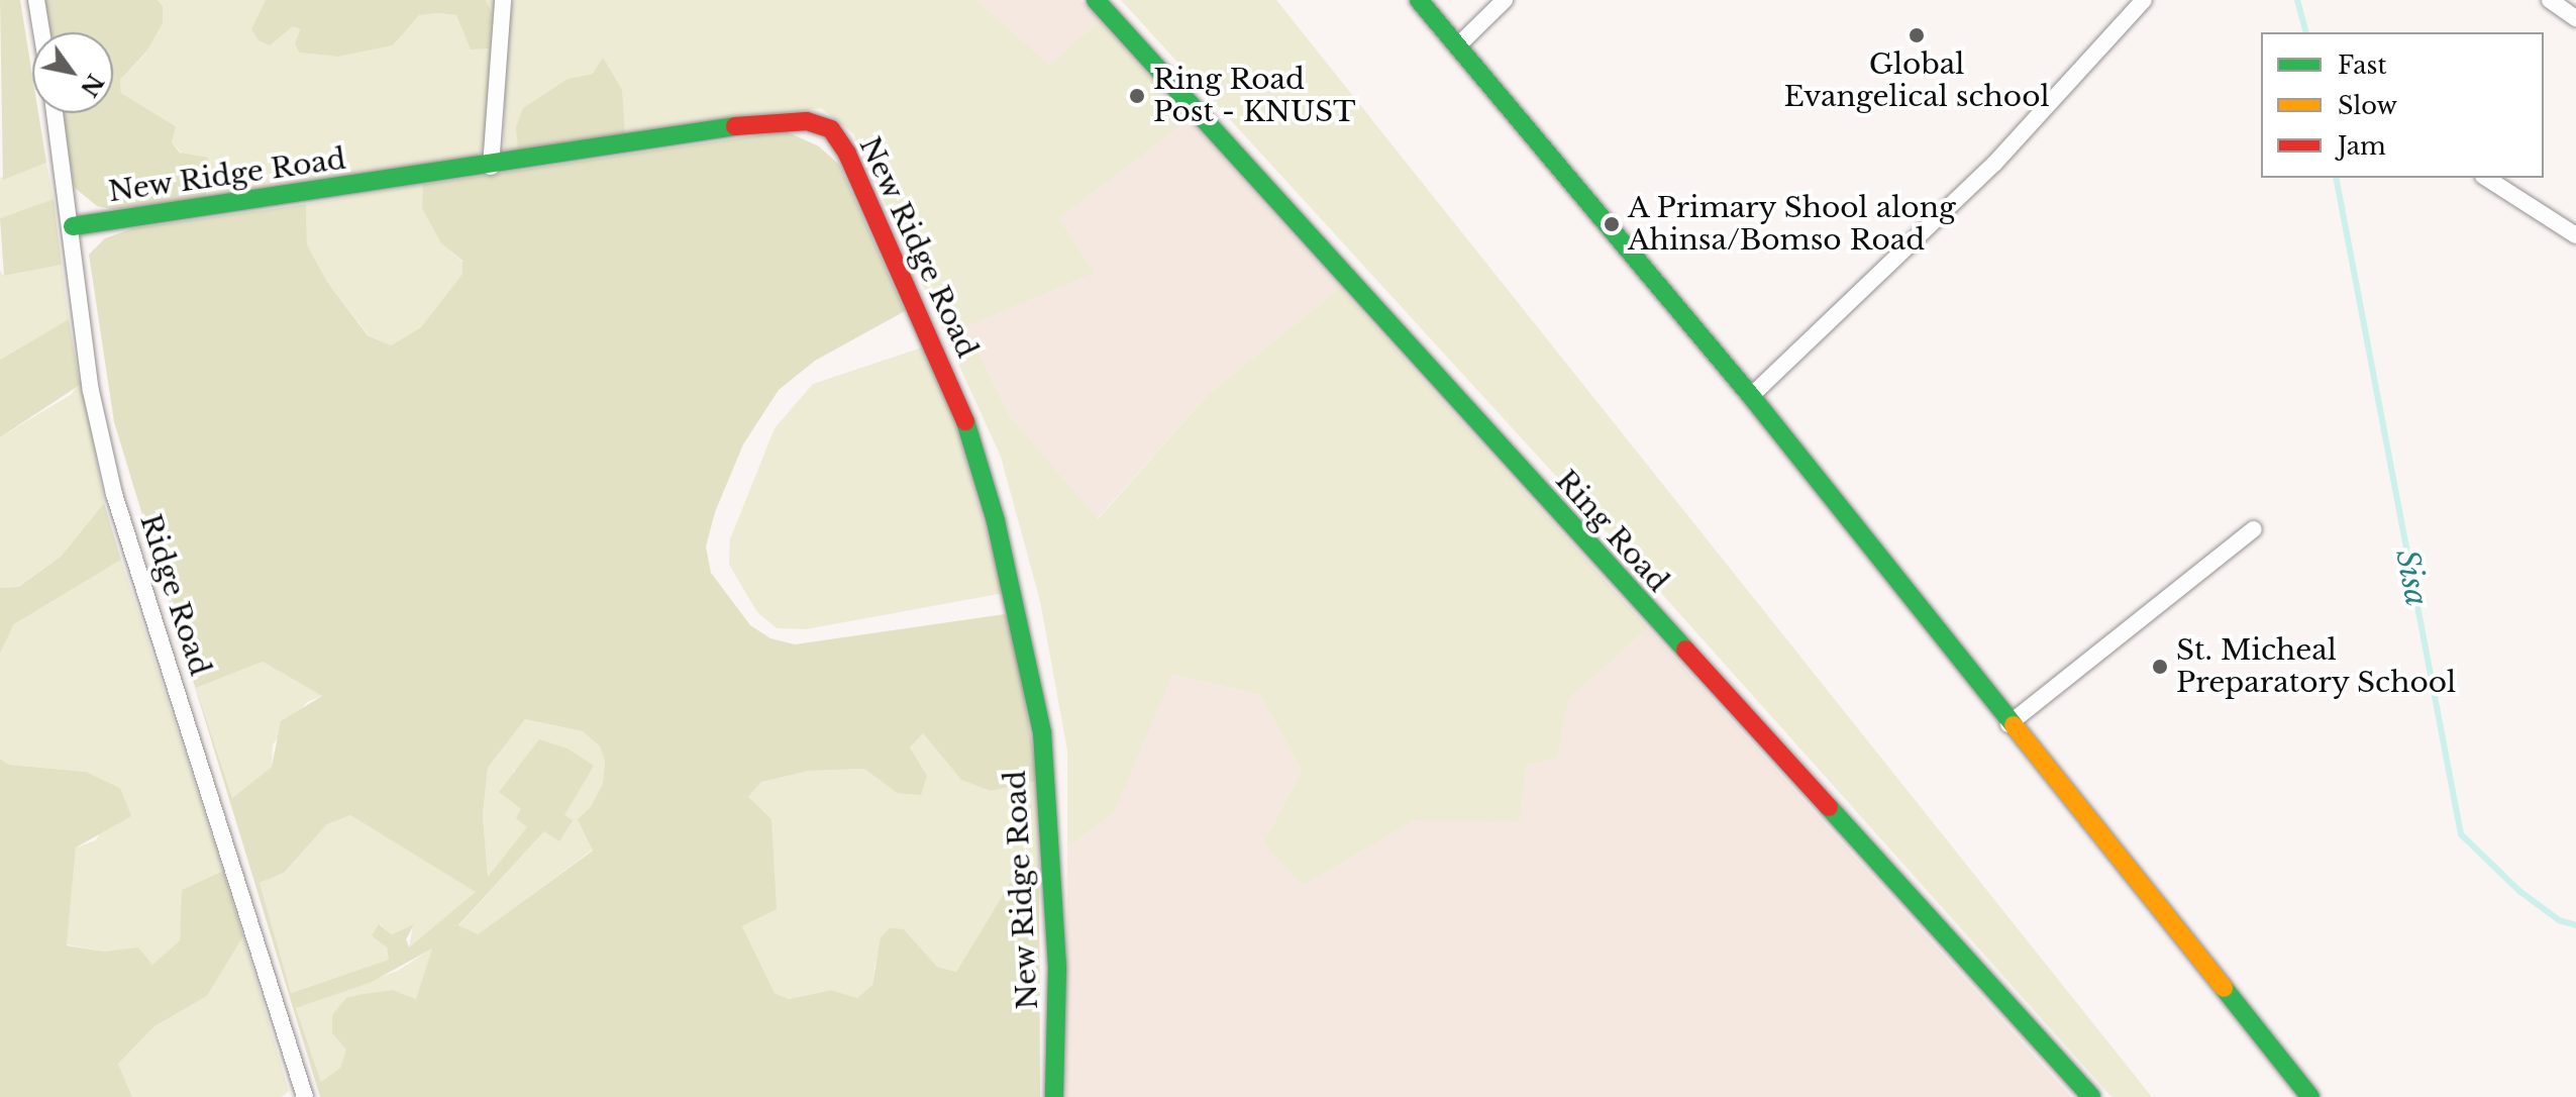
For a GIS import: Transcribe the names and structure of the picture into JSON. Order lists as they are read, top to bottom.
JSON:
{
  "streets": {
    "street": ["New Ridge Road", "Ring Road", "Ridge Road"]
  },
  "crossings": [
    ["New Ridge Road", "Ridge Road"]
  ],
  "water": ["Sisa"],
  "places": [
    "Global Evangelical school",
    "Ring Road Post - KNUST",
    "A Primary Shool along Ahinsa/Bomso Road",
    "St. Micheal Preparatory School"
  ],
  "legend": ["Fast", "Slow", "Jam"],
  "north": "bottom right"
}
